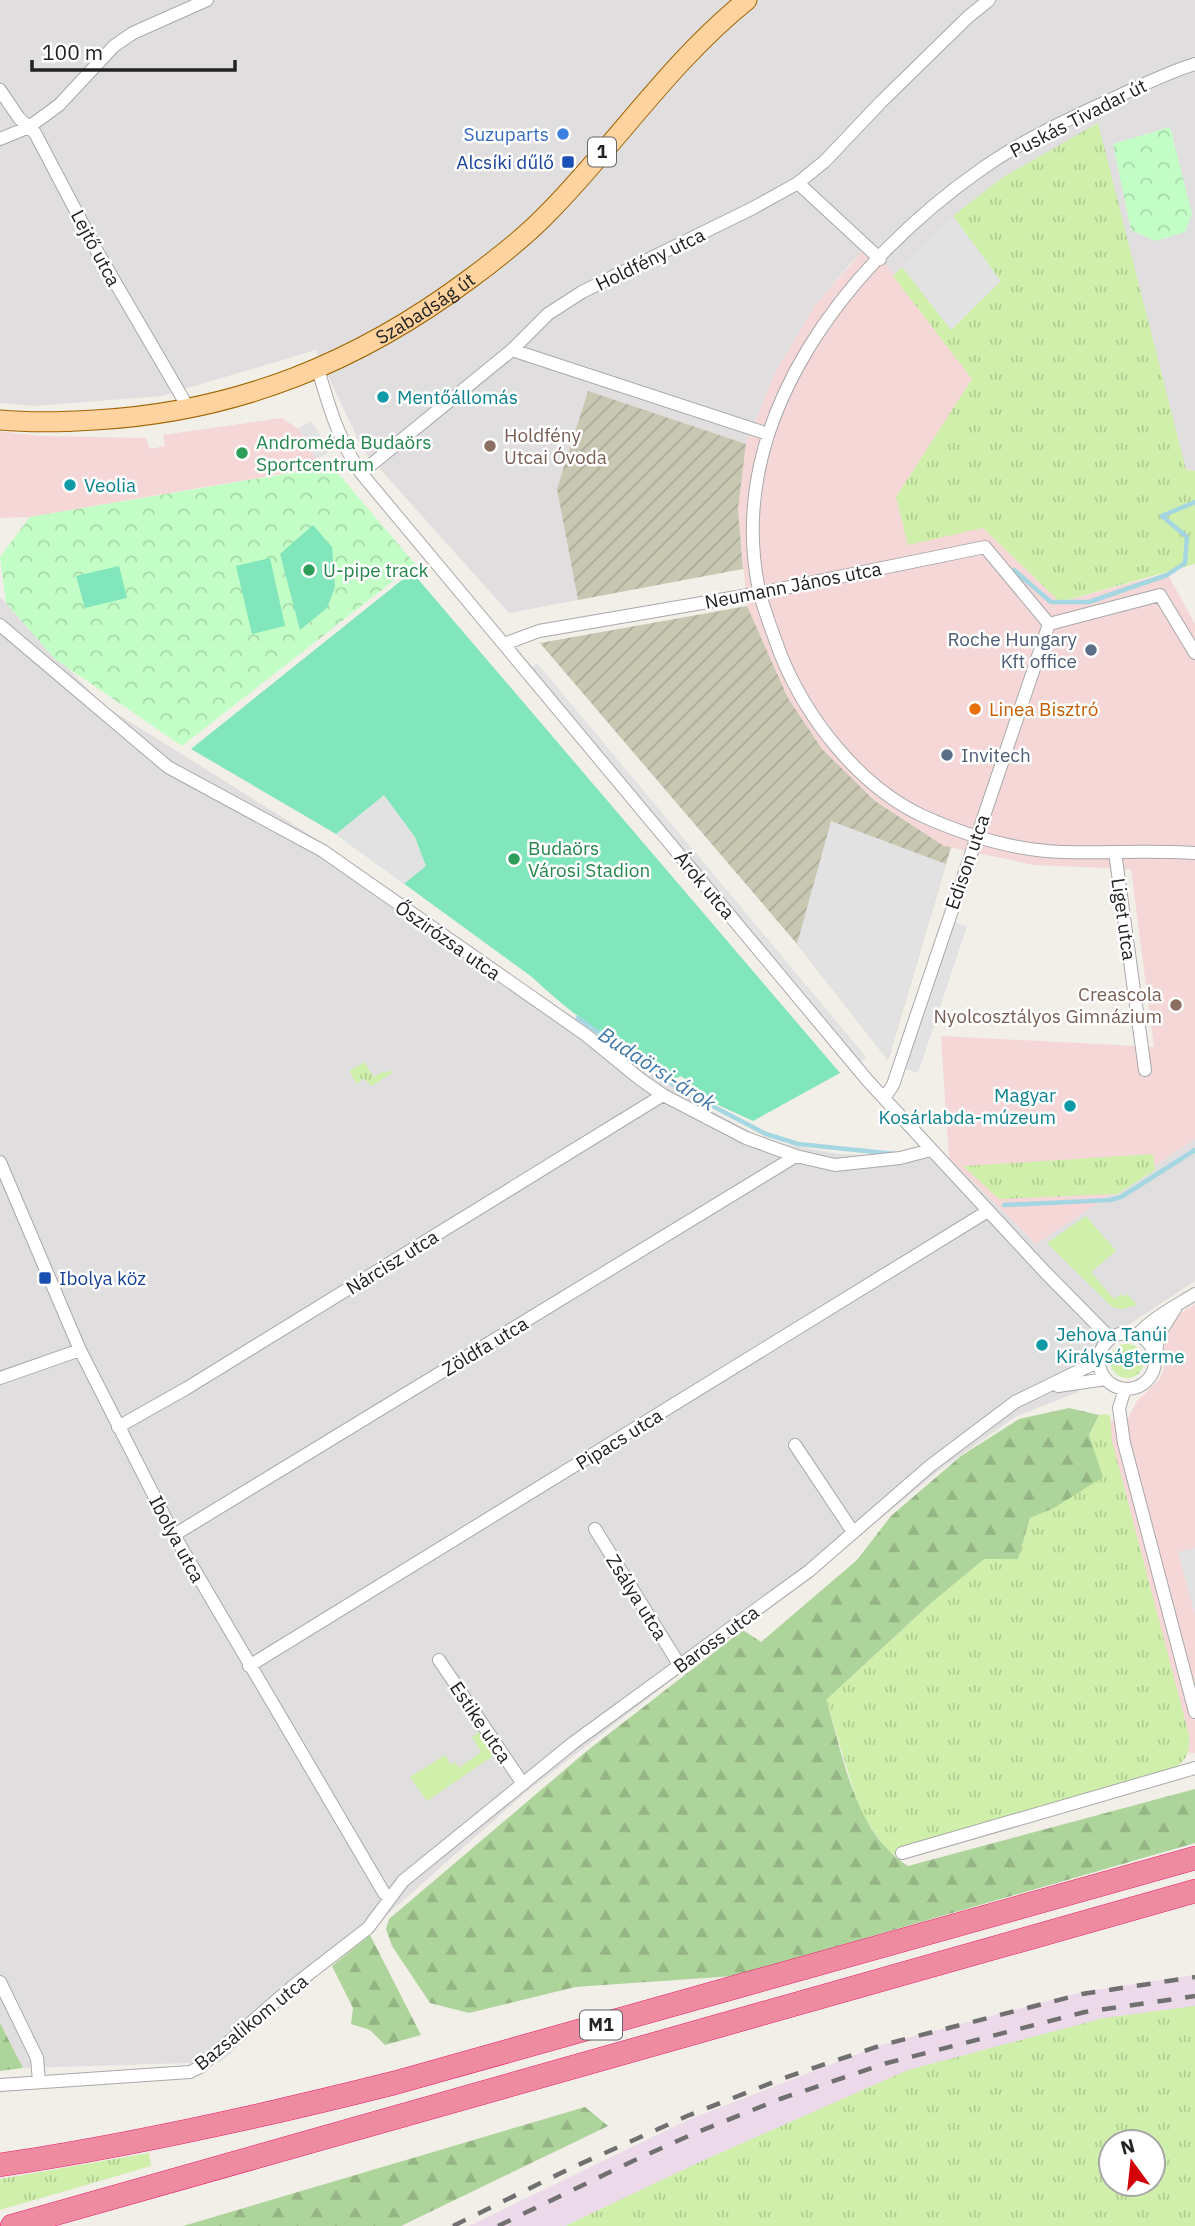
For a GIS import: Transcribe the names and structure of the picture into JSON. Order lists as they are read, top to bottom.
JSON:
{
  "streets": {
    "highway": ["M1"],
    "main road": ["1", "Szabadság út"],
    "street": [
      "Puskás Tivadar út",
      "Lejtő utca",
      "Holdfény utca",
      "Neumann János utca",
      "Edison utca",
      "Árok utca",
      "Liget utca",
      "Őszirózsa utca",
      "Nárcisz utca",
      "Zöldfa utca",
      "Pipacs utca",
      "Ibolya utca",
      "Zsálya utca",
      "Baross utca",
      "Estike utca",
      "Bazsalikom utca"
    ]
  },
  "crossings": [
    ["Puskás Tivadar út", "Neumann János utca"],
    ["Puskás Tivadar út", "Edison utca"],
    ["Puskás Tivadar út", "Liget utca"],
    ["Lejtő utca", "Szabadság út"],
    ["Holdfény utca", "Árok utca"],
    ["Szabadság út", "Árok utca"],
    ["Neumann János utca", "Edison utca"],
    ["Neumann János utca", "Árok utca"],
    ["Edison utca", "Árok utca"],
    ["Árok utca", "Őszirózsa utca"],
    ["Árok utca", "Pipacs utca"],
    ["Árok utca", "Baross utca"],
    ["Őszirózsa utca", "Nárcisz utca"],
    ["Őszirózsa utca", "Zöldfa utca"],
    ["Nárcisz utca", "Ibolya utca"],
    ["Zöldfa utca", "Ibolya utca"],
    ["Pipacs utca", "Ibolya utca"],
    ["Ibolya utca", "Baross utca"],
    ["Ibolya utca", "Bazsalikom utca"],
    ["Zsálya utca", "Baross utca"],
    ["Baross utca", "Estike utca"],
    ["Baross utca", "Bazsalikom utca"]
  ],
  "water": ["Budaörsi-árok"],
  "places": {
    "other": [
      "Suzuparts",
      "Mentőállomás",
      "Holdfény Utcai Óvoda",
      "Androméda Budaörs Sportcentrum",
      "Veolia",
      "U-pipe track",
      "Roche Hungary Kft office",
      "Linea Bisztró",
      "Invitech",
      "Budaörs Városi Stadion",
      "Creascola Nyolcosztályos Gimnázium",
      "Magyar Kosárlabda-múzeum",
      "Jehova Tanúi Királyságterme"
    ],
    "transit": ["Alcsíki dűlő", "Ibolya köz"]
  },
  "scale_bar": "100 m",
  "north": "top"
}
